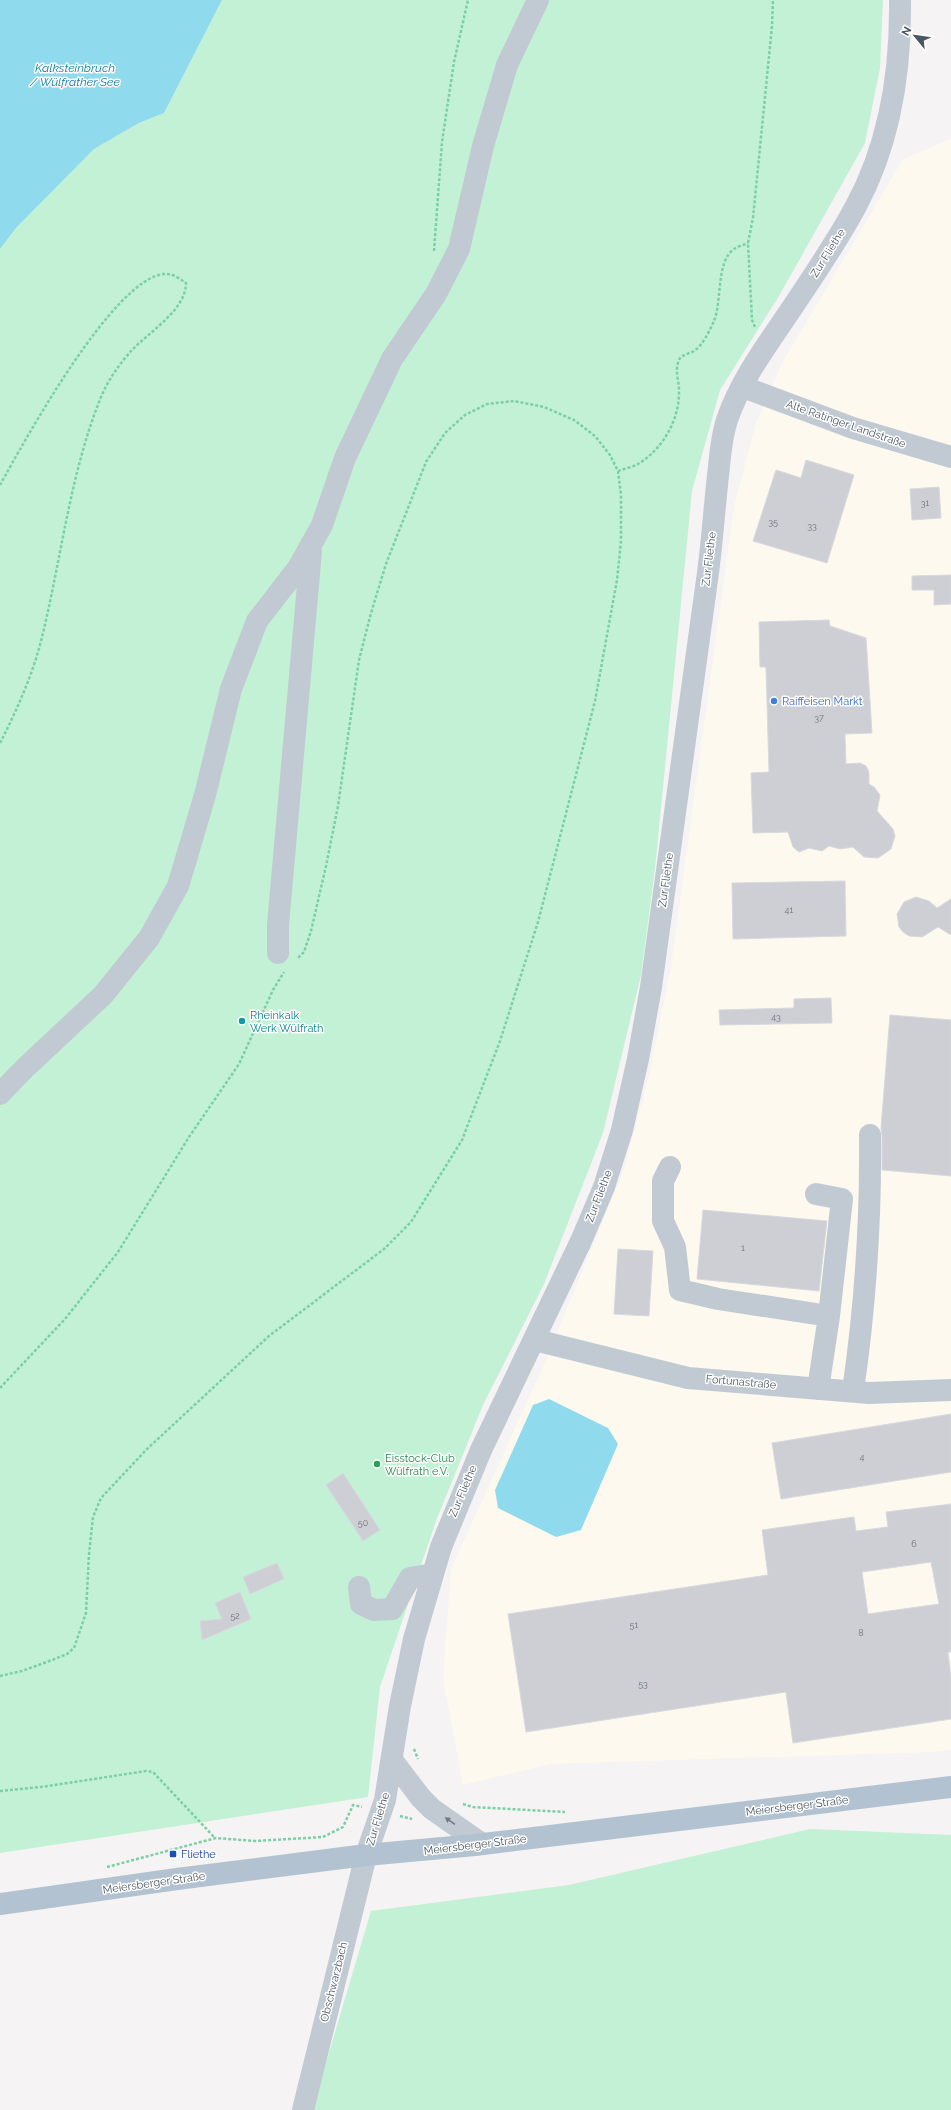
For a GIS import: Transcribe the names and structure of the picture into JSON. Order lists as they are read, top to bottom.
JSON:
{
  "streets": {
    "main road": ["Meiersberger Straße"],
    "street": [
      "Zur Fliethe",
      "Alte Ratinger Landstraße",
      "Fortunastraße",
      "Obschwarzbach"
    ]
  },
  "crossings": [
    ["Zur Fliethe", "Alte Ratinger Landstraße"],
    ["Zur Fliethe", "Fortunastraße"],
    ["Zur Fliethe", "Meiersberger Straße"],
    ["Zur Fliethe", "Obschwarzbach"],
    ["Meiersberger Straße", "Obschwarzbach"]
  ],
  "water": ["Kalksteinbruch / Wülfrather See"],
  "places": {
    "other": ["Raiffeisen Markt", "Rheinkalk Werk Wülfrath", "Eisstock-Club Wülfrath e.V."],
    "transit": ["Fliethe"]
  },
  "house_numbers": [
    "31",
    "35",
    "33",
    "37",
    "41",
    "43",
    "1",
    "4",
    "50",
    "6",
    "52",
    "51",
    "8",
    "53"
  ],
  "north": "top left"
}
